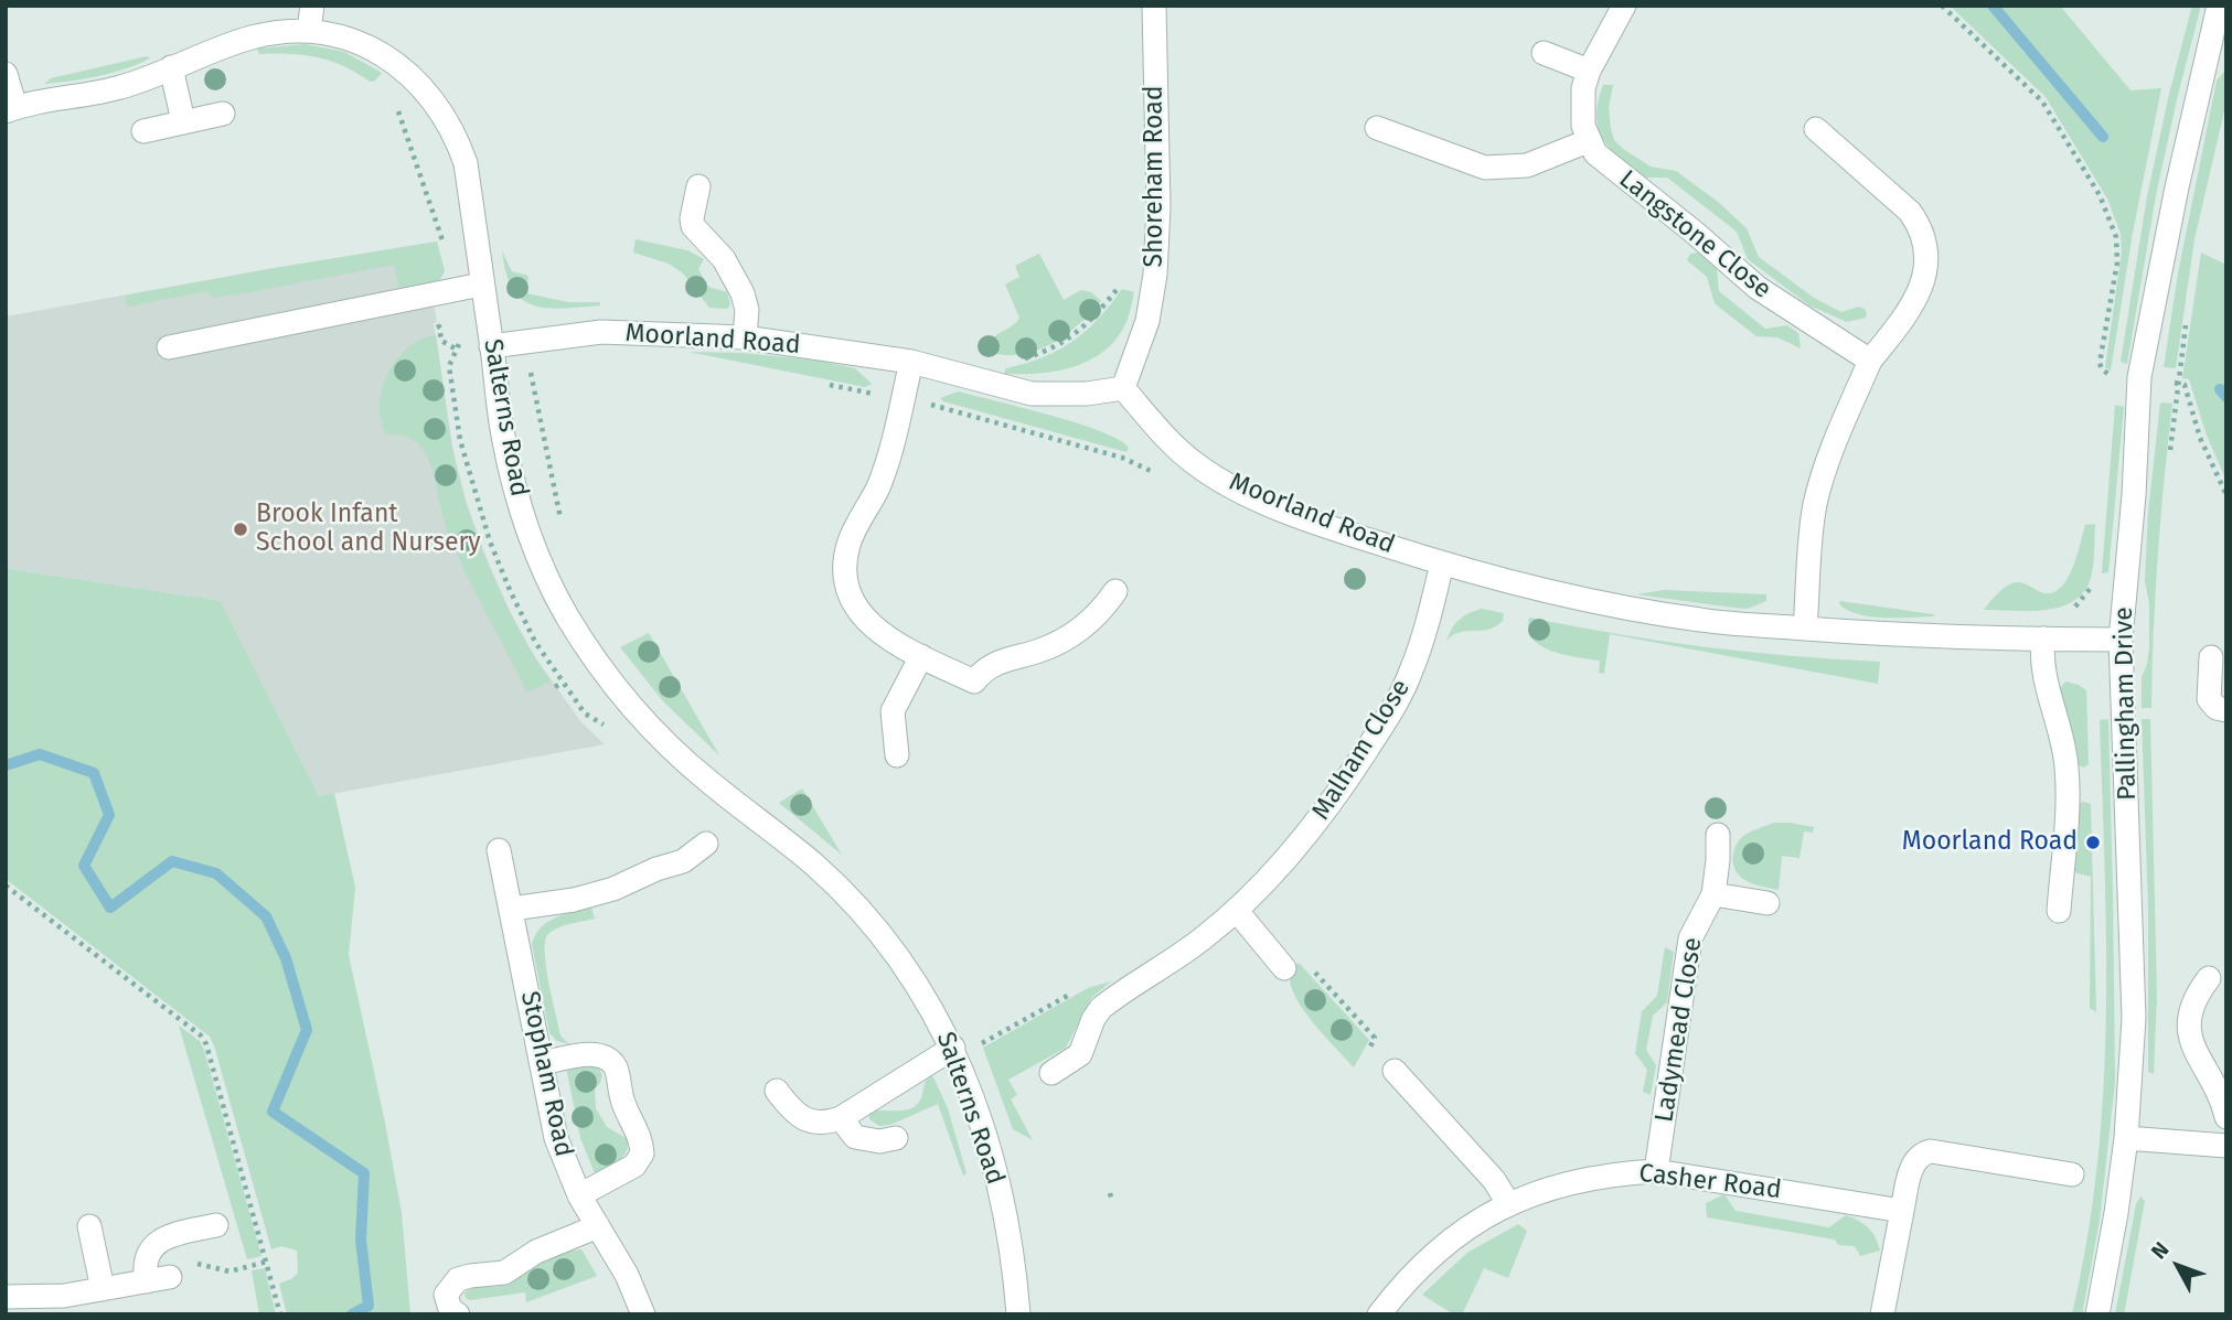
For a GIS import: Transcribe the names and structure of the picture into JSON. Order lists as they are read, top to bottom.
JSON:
{
  "streets": {
    "street": [
      "Shoreham Road",
      "Langstone Close",
      "Moorland Road",
      "Salterns Road",
      "Pallingham Drive",
      "Malham Close",
      "Ladymead Close",
      "Stopham Road",
      "Casher Road"
    ]
  },
  "crossings": [
    ["Shoreham Road", "Moorland Road"],
    ["Moorland Road", "Salterns Road"],
    ["Moorland Road", "Pallingham Drive"],
    ["Moorland Road", "Malham Close"],
    ["Ladymead Close", "Casher Road"]
  ],
  "places": ["Brook Infant School and Nursery", "Moorland Road"],
  "north": "top left"
}
